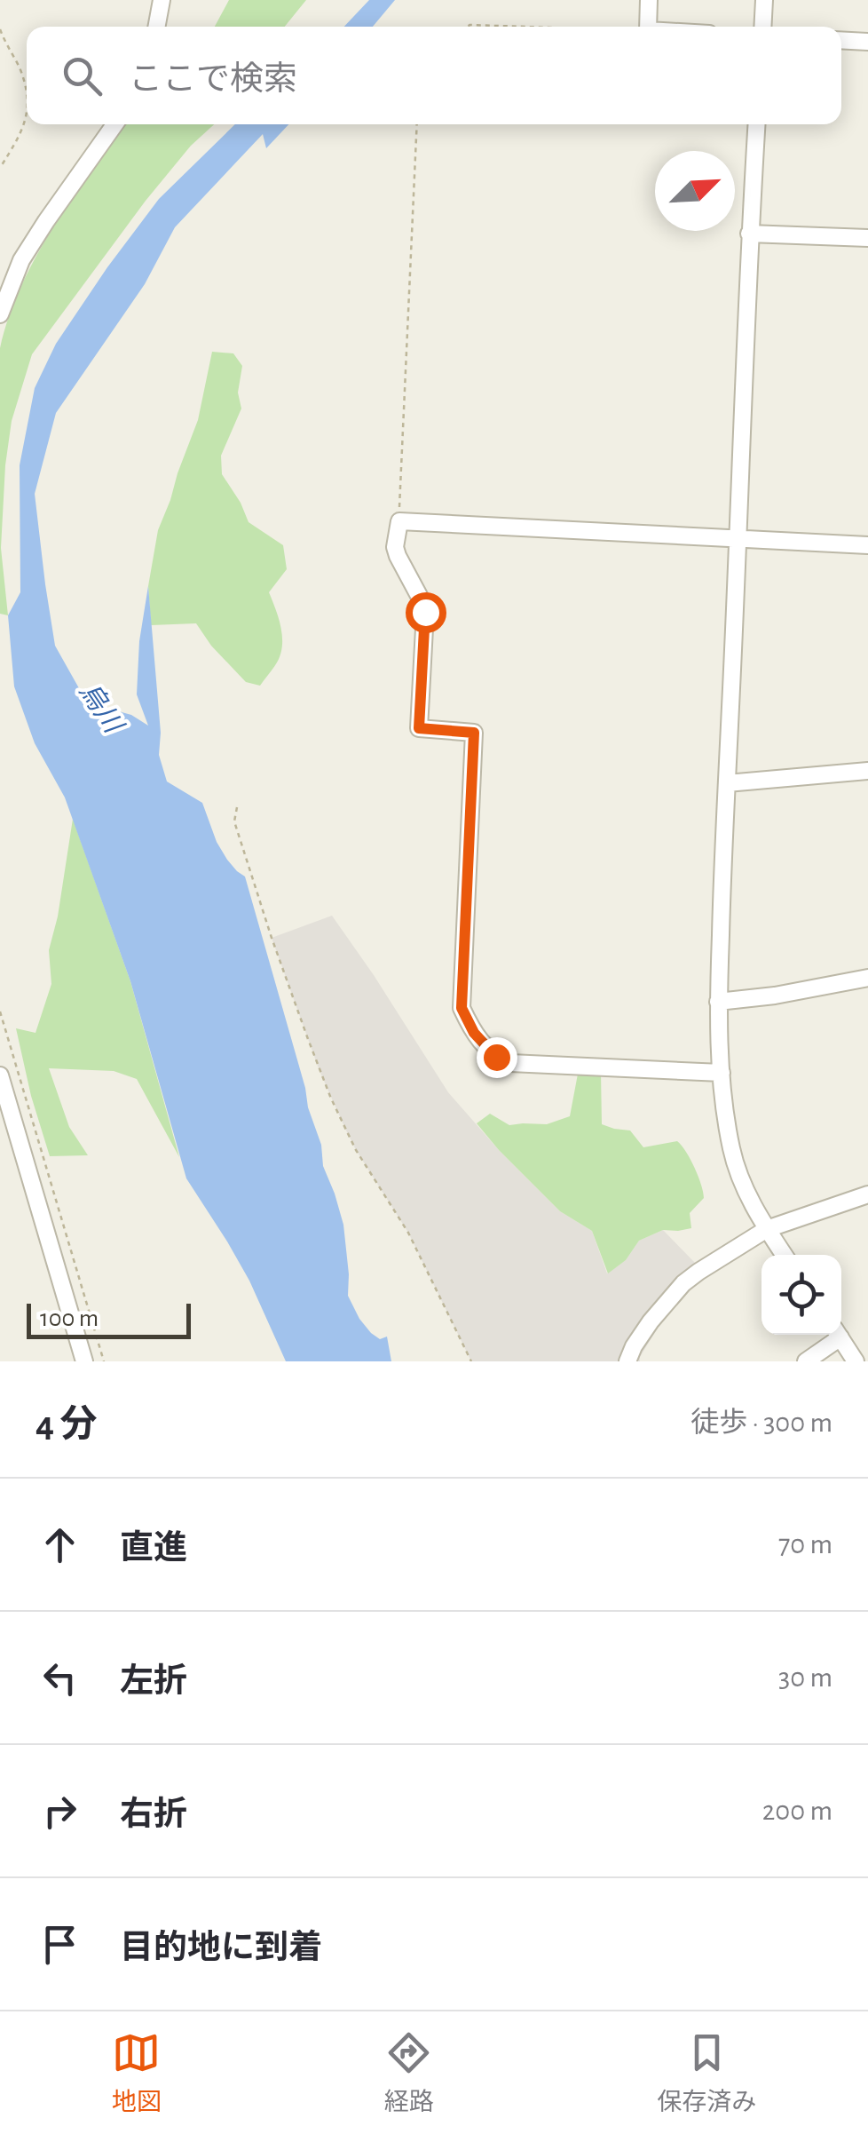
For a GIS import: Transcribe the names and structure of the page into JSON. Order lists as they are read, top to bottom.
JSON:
{
  "water": ["烏川"],
  "scale_bar": "100 m",
  "north": "top right",
  "page": {
    "search": "ここで検索",
    "scale": "100 m",
    "heading": ["4 分", "徒歩 · 300 m"],
    "list": [
      ["直進", "70 m"],
      ["左折", "30 m"],
      ["右折", "200 m"],
      "目的地に到着"
    ],
    "nav": ["地図", "経路", "保存済み"]
  }
}
